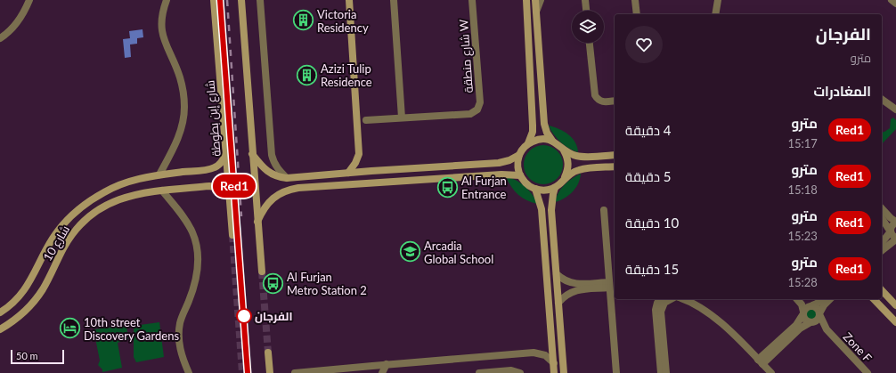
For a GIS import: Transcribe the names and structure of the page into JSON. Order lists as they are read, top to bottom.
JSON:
{
  "streets": {
    "street": [
      "شارع منطقة W",
      "شارع إبن بطوطة",
      "شارع 10",
      "Zone F"
    ]
  },
  "crossings": [
    ["شارع إبن بطوطة", "شارع 10"]
  ],
  "places": {
    "building": ["Victoria Residency", "Azizi Tulip Residence"],
    "bus stop": ["Al Furjan Entrance", "Al Furjan Metro Station 2"],
    "school or university": ["Arcadia Global School"],
    "other": ["الفرجان"],
    "hotel": ["10th street Discovery Gardens"]
  },
  "lines": ["metro line Red1"],
  "scale_bar": "50 m",
  "page": {
    "on_map": "Red1",
    "heading": [
      ["الفرجان", "مترو"],
      "المغادرات"
    ],
    "list": [
      {
        "mark": "Red1",
        "name": "مترو",
        "note": "15:17",
        "value": "4 دقيقة"
      },
      {
        "mark": "Red1",
        "name": "مترو",
        "note": "15:18",
        "value": "5 دقيقة"
      },
      {
        "mark": "Red1",
        "name": "مترو",
        "note": "15:23",
        "value": "10 دقيقة"
      },
      {
        "mark": "Red1",
        "name": "مترو",
        "note": "15:28",
        "value": "15 دقيقة"
      }
    ],
    "scale": "50 m"
  }
}
